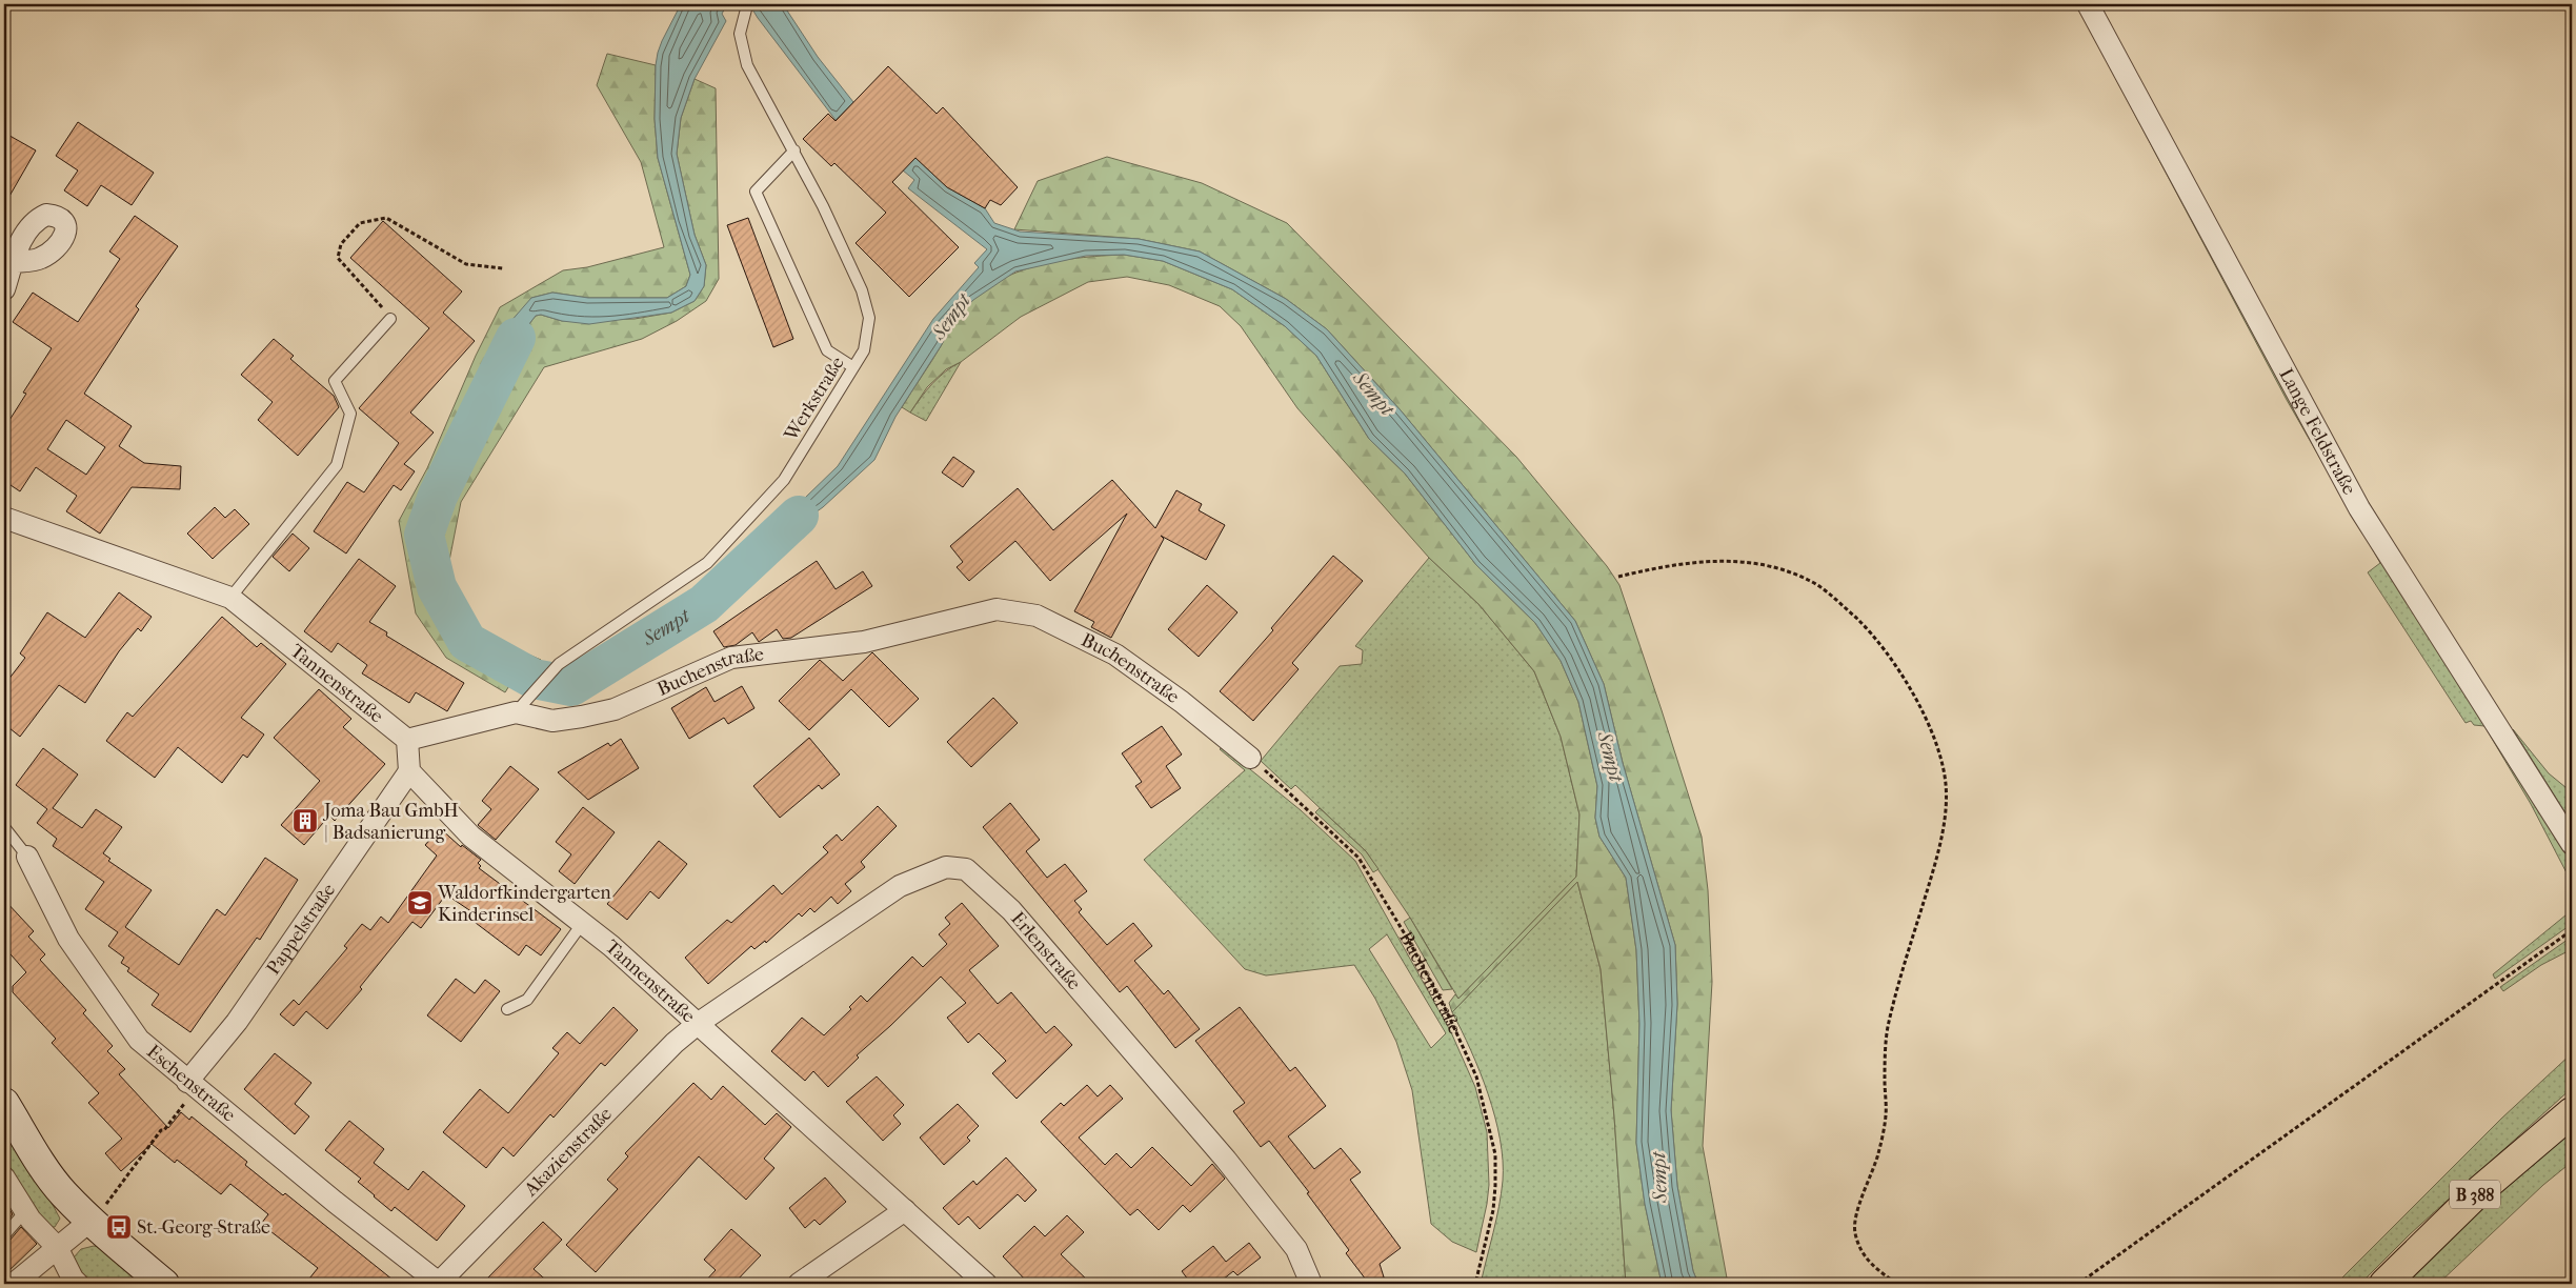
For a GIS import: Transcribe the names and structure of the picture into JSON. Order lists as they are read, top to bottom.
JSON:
{
  "streets": {
    "main road": ["B 388"],
    "street": [
      "Lange Feldstraße",
      "Buchenstraße",
      "Tannenstraße",
      "Pappelstraße",
      "Erlenstraße",
      "Eschenstraße",
      "Akazienstraße"
    ],
    "lane": ["Werkstraße"]
  },
  "crossings": [
    ["Werkstraße", "Buchenstraße"],
    ["Buchenstraße", "Tannenstraße"],
    ["Tannenstraße", "Pappelstraße"],
    ["Tannenstraße", "Erlenstraße"],
    ["Tannenstraße", "Akazienstraße"],
    ["Pappelstraße", "Eschenstraße"],
    ["Erlenstraße", "Akazienstraße"],
    ["Eschenstraße", "Akazienstraße"]
  ],
  "water": ["Sempt"],
  "places": {
    "building": ["Joma Bau GmbH | Badsanierung"],
    "school or university": ["Waldorfkindergarten Kinderinsel"],
    "bus stop": ["St.-Georg-Straße"]
  }
}
